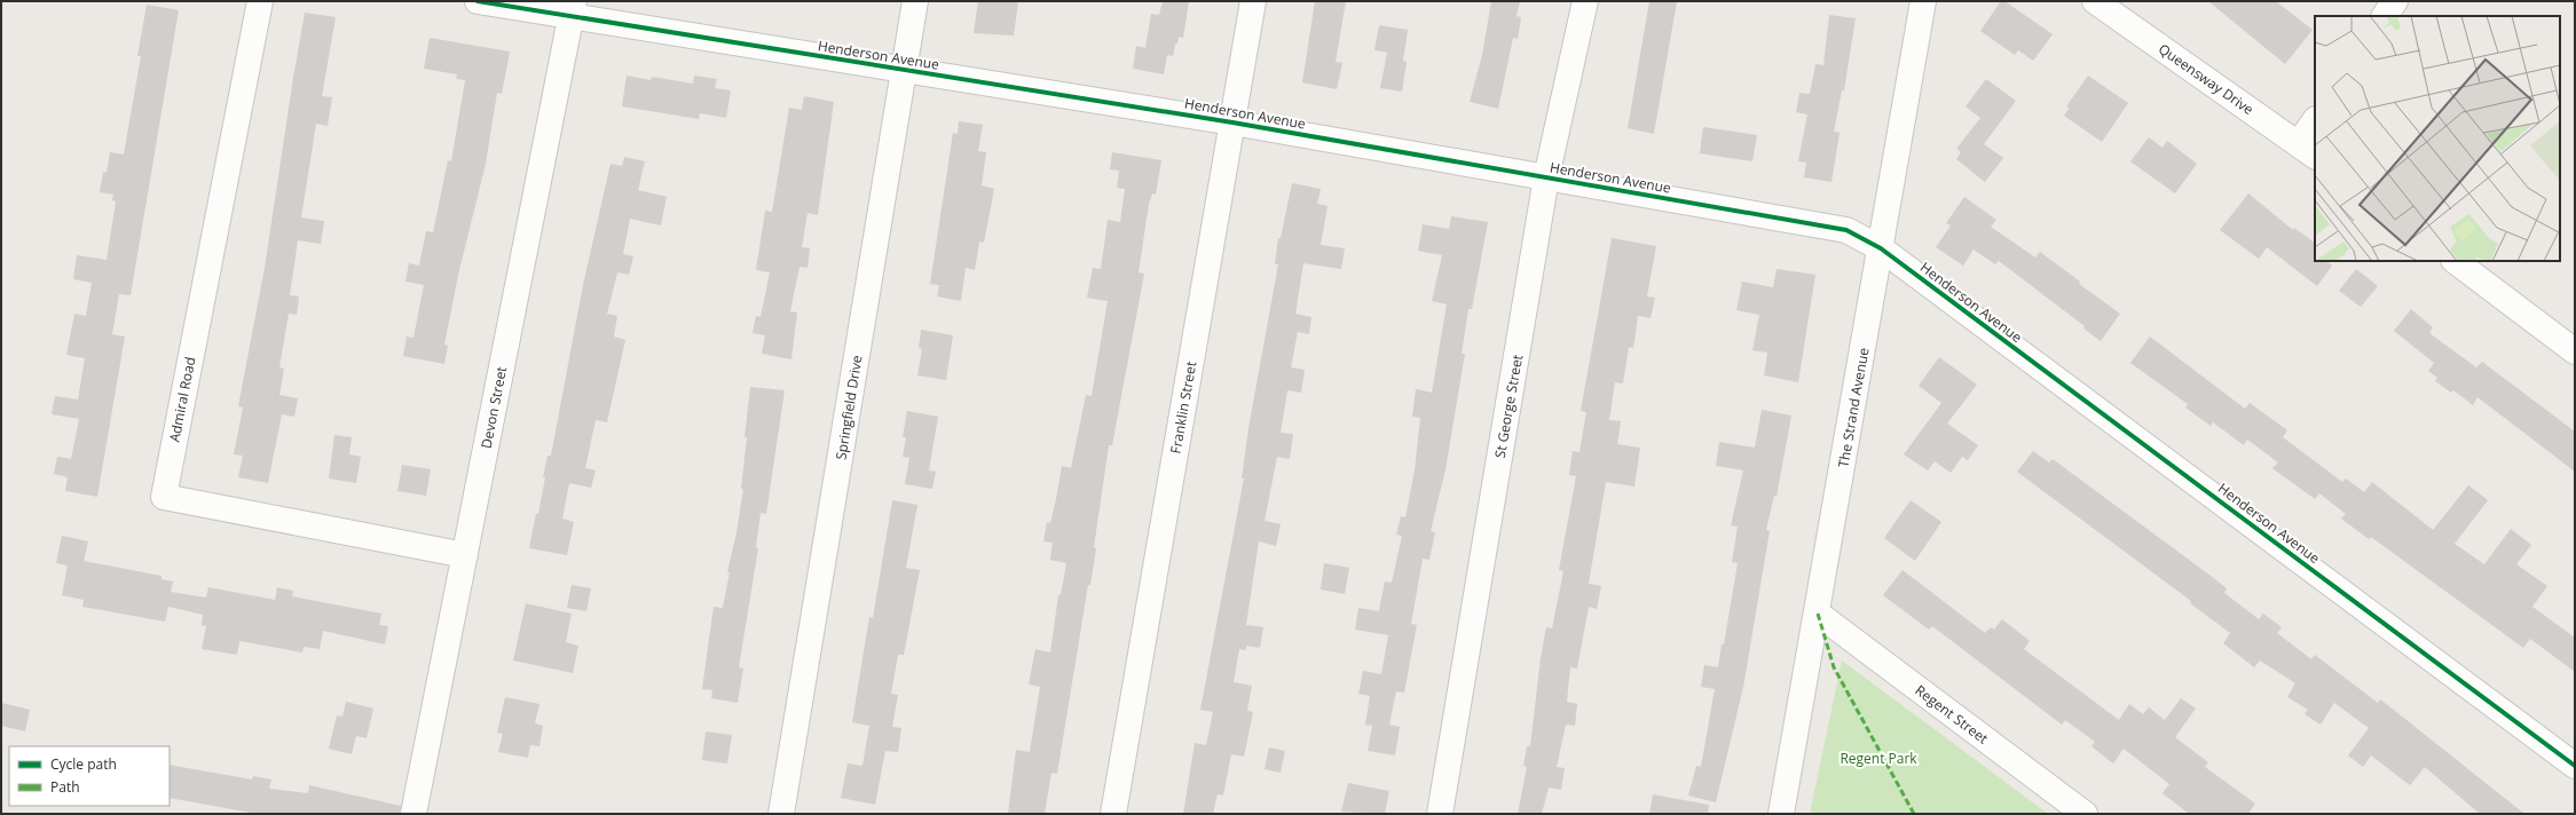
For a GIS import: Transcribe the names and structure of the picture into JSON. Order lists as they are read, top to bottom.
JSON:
{
  "streets": {
    "street": [
      "Henderson Avenue",
      "Queensway Drive",
      "Admiral Road",
      "St George Street",
      "Devon Street",
      "Springfield Drive",
      "Franklin Street",
      "The Strand Avenue",
      "Regent Street"
    ]
  },
  "crossings": [
    ["Henderson Avenue", "St George Street"],
    ["Henderson Avenue", "Devon Street"],
    ["Henderson Avenue", "Springfield Drive"],
    ["Henderson Avenue", "Franklin Street"],
    ["Henderson Avenue", "The Strand Avenue"],
    ["Admiral Road", "Devon Street"],
    ["The Strand Avenue", "Regent Street"]
  ],
  "parks": ["Regent Park"],
  "legend": ["Cycle path", "Path"]
}
